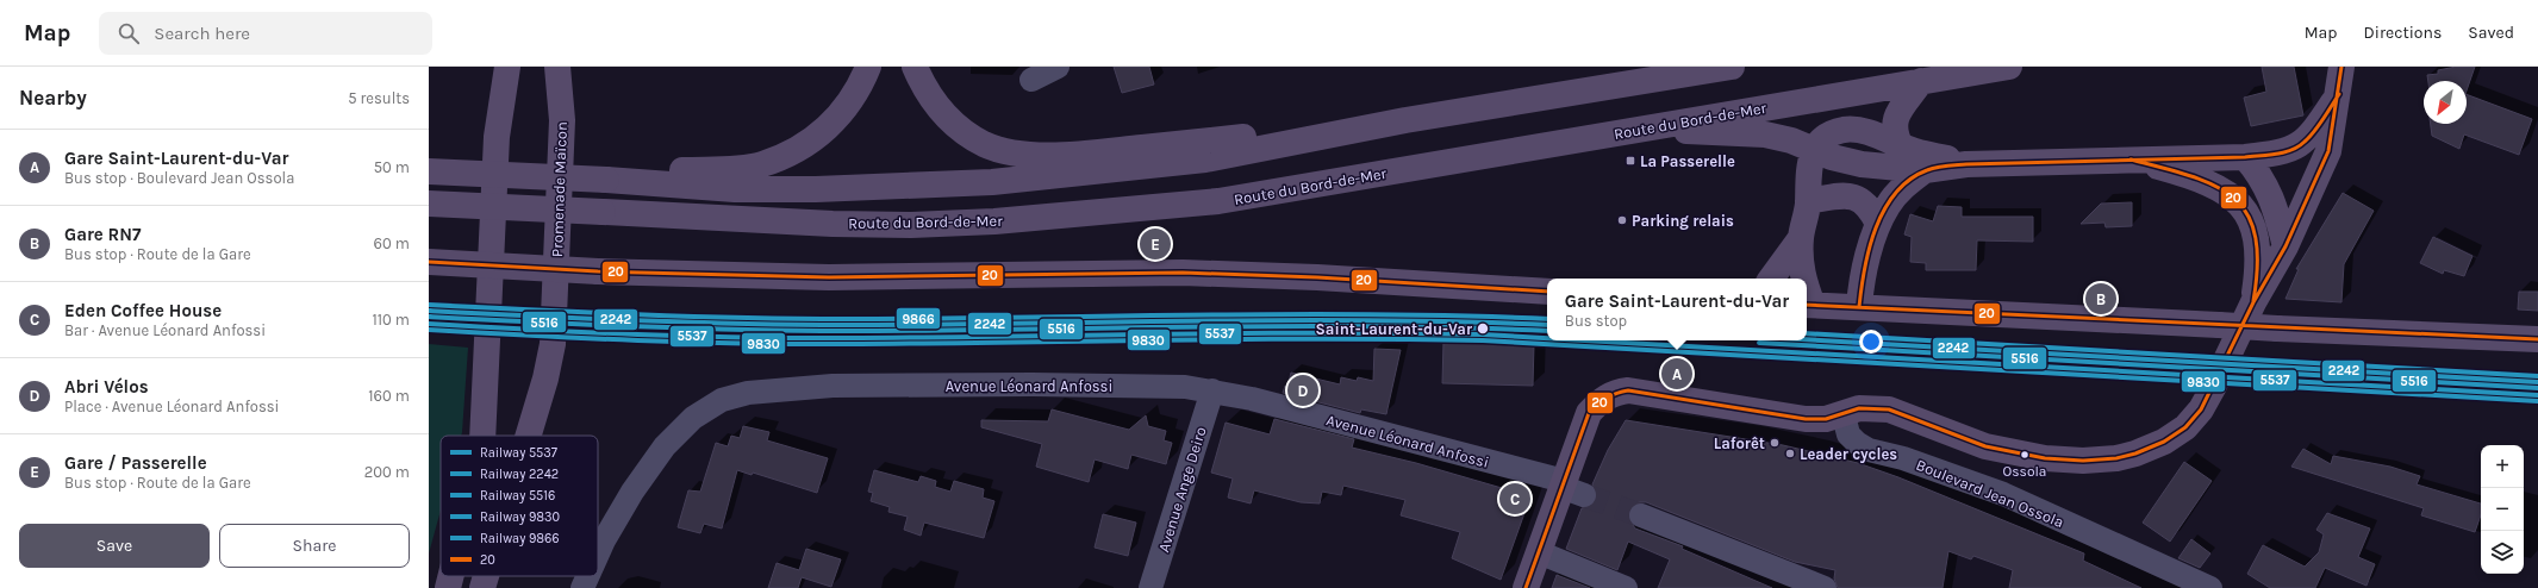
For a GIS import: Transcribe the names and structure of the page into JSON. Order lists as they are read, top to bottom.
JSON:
{
  "streets": {
    "main road": ["Route du Bord-de-Mer", "Promenade Maïcon"],
    "street": ["Avenue Léonard Anfossi", "Avenue Ange Deiro", "Boulevard Jean Ossola"]
  },
  "crossings": [
    ["Avenue Léonard Anfossi", "Avenue Ange Deiro"]
  ],
  "places": {
    "transit": ["La Passerelle"],
    "other": [
      "Parking relais",
      "Saint-Laurent-du-Var",
      "Laforêt",
      "Leader cycles",
      "Ossola"
    ]
  },
  "lines": [
    "transit line 20",
    "rail line 9866",
    "rail line 2242",
    "rail line 5516",
    "rail line 5537",
    "rail line 9830"
  ],
  "legend": [
    "Railway 5537",
    "Railway 2242",
    "Railway 5516",
    "Railway 9830",
    "Railway 9866",
    "20"
  ],
  "north": "bottom left",
  "page": {
    "header": "Map",
    "search": "Search here",
    "nav": ["Map", "Directions", "Saved"],
    "heading": ["Nearby", "5 results"],
    "list": [
      {
        "mark": "A",
        "name": "Gare Saint-Laurent-du-Var",
        "note": "Bus stop · Boulevard Jean Ossola",
        "value": "50 m"
      },
      {
        "mark": "B",
        "name": "Gare RN7",
        "note": "Bus stop · Route de la Gare",
        "value": "60 m"
      },
      {
        "mark": "C",
        "name": "Eden Coffee House",
        "note": "Bar · Avenue Léonard Anfossi",
        "value": "110 m"
      },
      {
        "mark": "D",
        "name": "Abri Vélos",
        "note": "Place · Avenue Léonard Anfossi",
        "value": "160 m"
      },
      {
        "mark": "E",
        "name": "Gare / Passerelle",
        "note": "Bus stop · Route de la Gare",
        "value": "200 m"
      }
    ],
    "pins": [
      "E",
      "B",
      "A",
      "D",
      "C"
    ],
    "popup": ["Gare Saint-Laurent-du-Var", "Bus stop"],
    "map_buttons": ["+", "−"],
    "buttons": ["Save", "Share"]
  }
}
